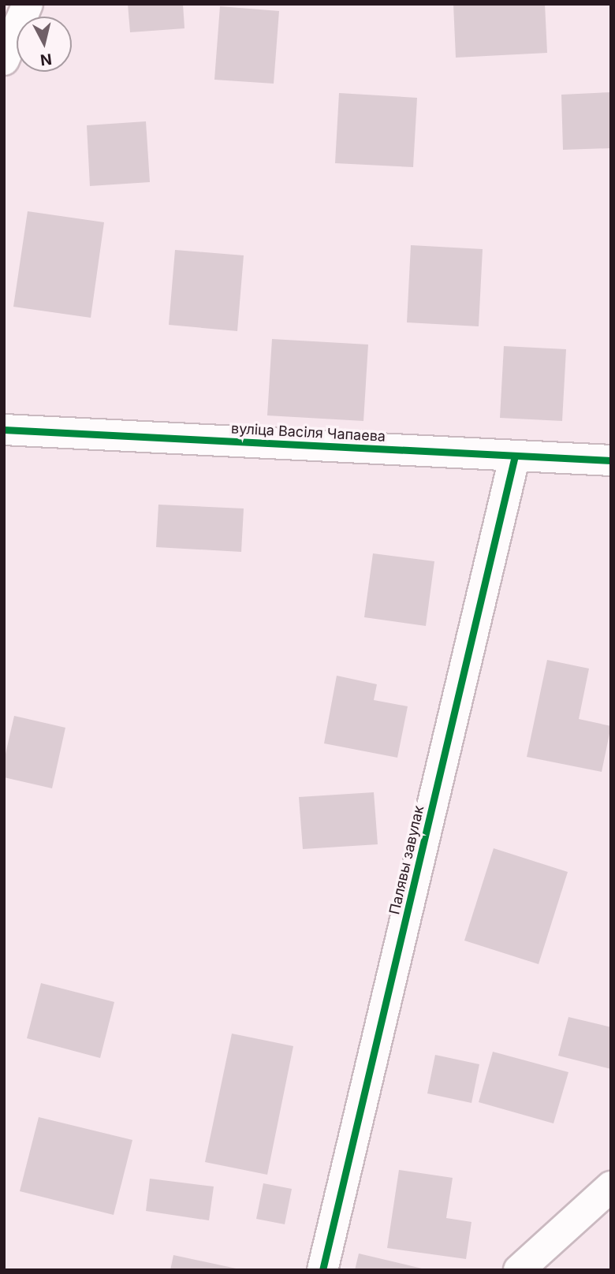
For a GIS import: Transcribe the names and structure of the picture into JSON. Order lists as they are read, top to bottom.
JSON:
{
  "streets": {
    "street": ["вуліца Васіля Чапаева", "Палявы завулак"]
  },
  "crossings": [
    ["вуліца Васіля Чапаева", "Палявы завулак"]
  ],
  "north": "bottom"
}
